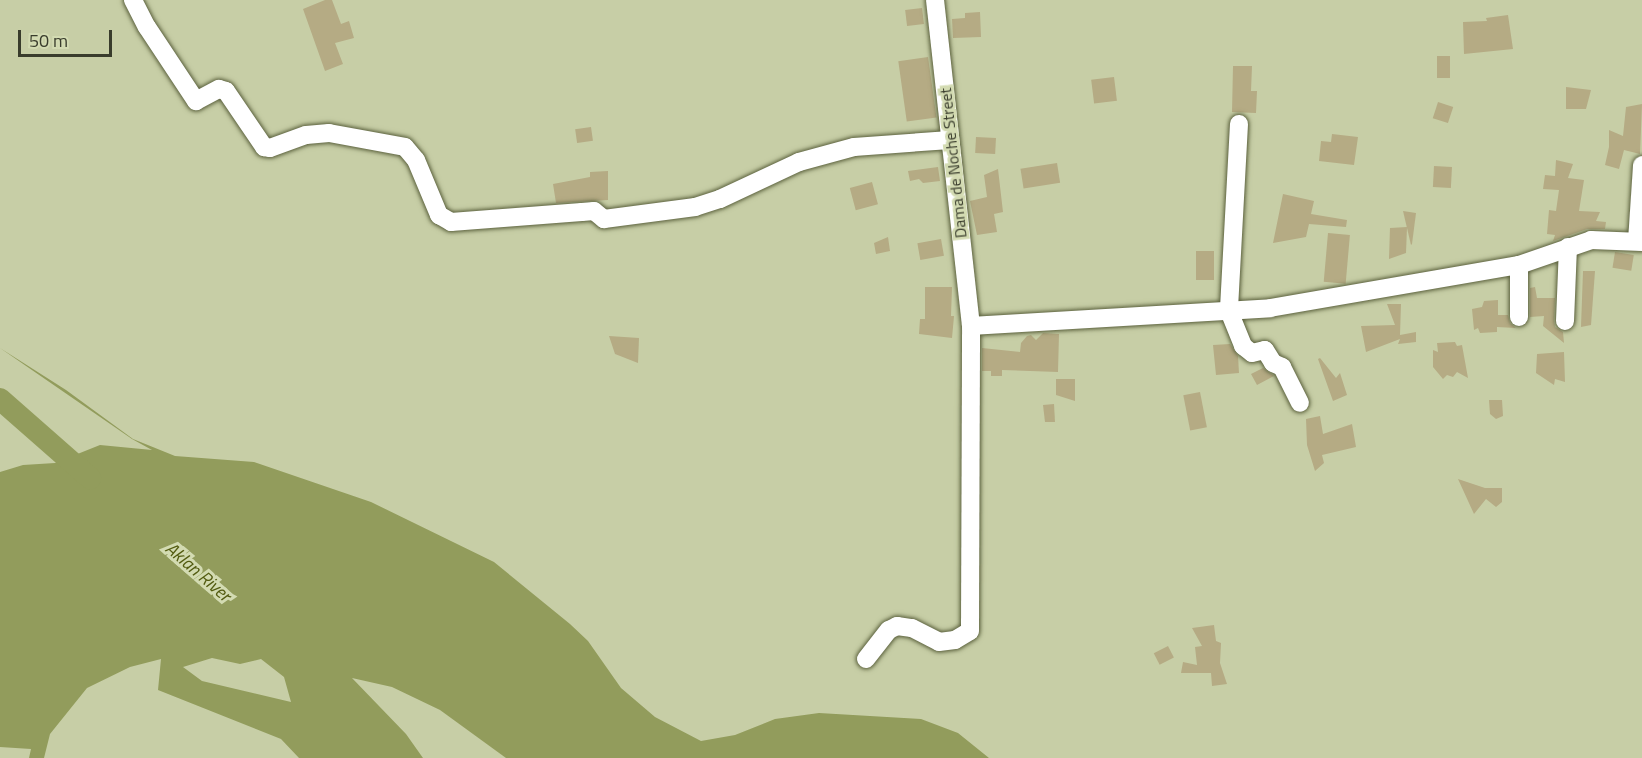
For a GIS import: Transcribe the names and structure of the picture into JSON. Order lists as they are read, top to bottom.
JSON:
{
  "streets": {
    "street": ["Dama de Noche Street"]
  },
  "water": ["Aklan River"],
  "scale_bar": "50 m"
}
